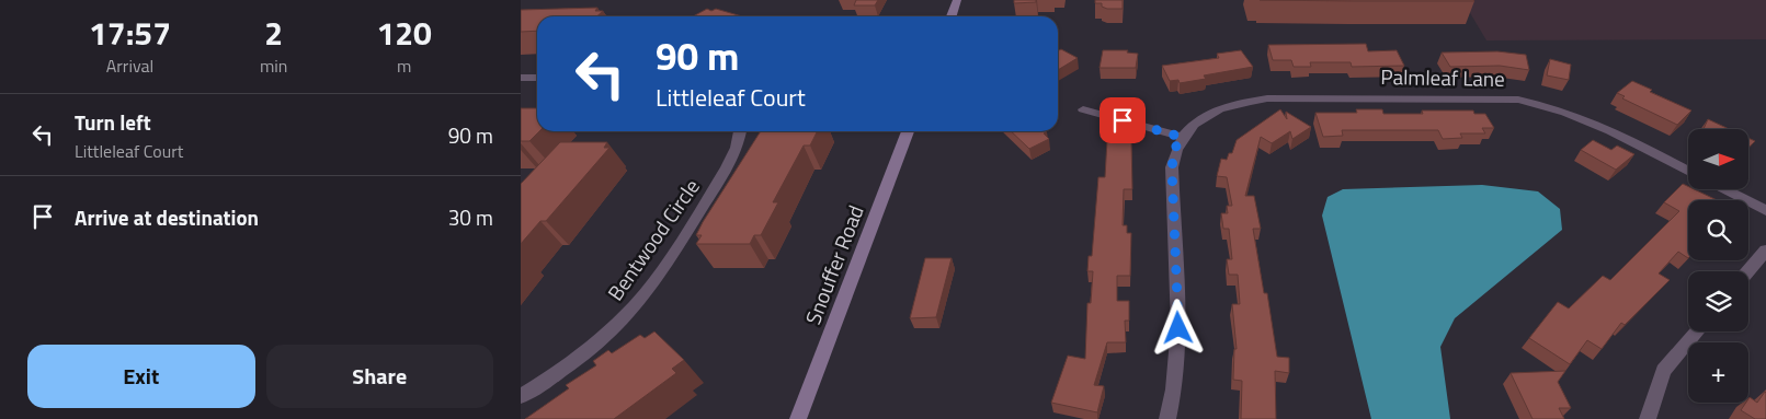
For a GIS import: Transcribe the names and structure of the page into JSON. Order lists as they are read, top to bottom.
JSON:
{
  "streets": {
    "main road": ["Snouffer Road"],
    "street": ["Palmleaf Lane", "Bentwood Circle"]
  },
  "north": "right",
  "page": {
    "eta": [
      "17:57",
      "Arrival",
      "2",
      "min",
      "120",
      "m"
    ],
    "turn": ["90 m", "Littleleaf Court"],
    "list": [
      {
        "name": "Turn left",
        "note": "Littleleaf Court",
        "value": "90 m"
      },
      {
        "name": "Arrive at destination",
        "value": "30 m"
      }
    ],
    "map_buttons": "+",
    "buttons": ["Exit", "Share"]
  }
}
